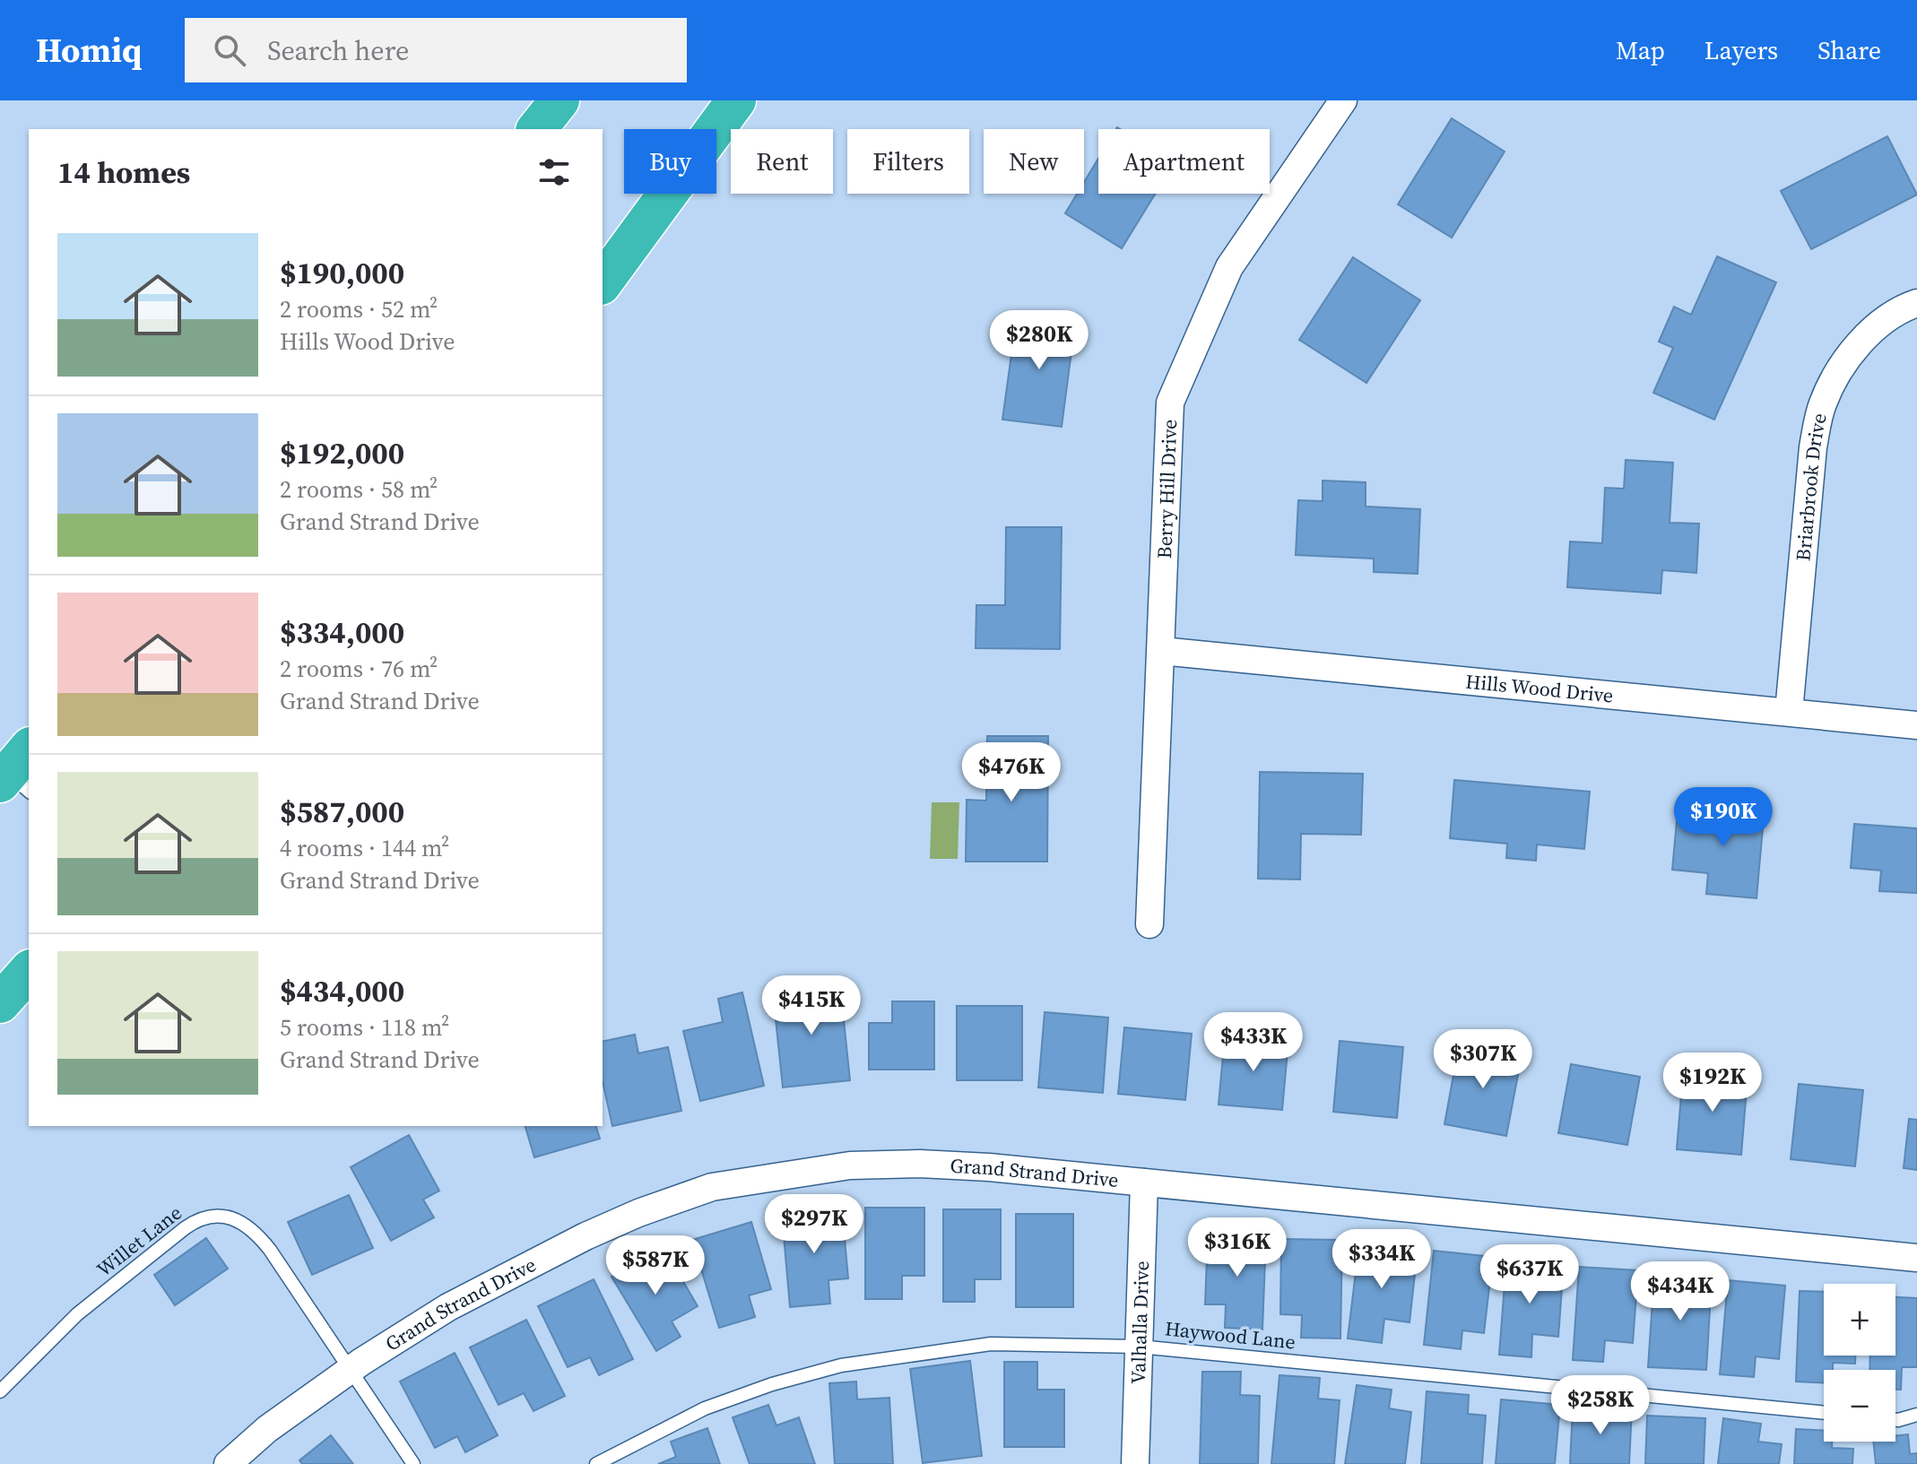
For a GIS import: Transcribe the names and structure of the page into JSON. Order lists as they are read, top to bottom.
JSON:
{
  "streets": {
    "street": [
      "Briarbrook Drive",
      "Berry Hill Drive",
      "Hills Wood Drive",
      "Grand Strand Drive",
      "Valhalla Drive"
    ],
    "lane": ["Willet Lane", "Haywood Lane"]
  },
  "crossings": [
    ["Briarbrook Drive", "Hills Wood Drive"],
    ["Berry Hill Drive", "Hills Wood Drive"],
    ["Grand Strand Drive", "Willet Lane"],
    ["Grand Strand Drive", "Valhalla Drive"],
    ["Valhalla Drive", "Haywood Lane"]
  ],
  "page": {
    "header": "Homiq",
    "search": "Search here",
    "nav": ["Map", "Layers", "Share"],
    "chip": [
      "Buy",
      "Rent",
      "Filters",
      "New",
      "Apartment"
    ],
    "heading": "14 homes",
    "list": [
      {
        "name": "$190,000",
        "note": "2 rooms · 52 m² · Hills Wood Drive"
      },
      {
        "name": "$192,000",
        "note": "2 rooms · 58 m² · Grand Strand Drive"
      },
      {
        "name": "$334,000",
        "note": "2 rooms · 76 m² · Grand Strand Drive"
      },
      {
        "name": "$587,000",
        "note": "4 rooms · 144 m² · Grand Strand Drive"
      },
      {
        "name": "$434,000",
        "note": "5 rooms · 118 m² · Grand Strand Drive"
      }
    ],
    "price": [
      "$280K",
      "$476K",
      "$190K",
      "$415K",
      "$433K",
      "$307K",
      "$192K",
      "$297K",
      "$316K",
      "$334K",
      "$587K",
      "$637K",
      "$434K",
      "$258K"
    ],
    "map_buttons": ["+", "−"]
  }
}
